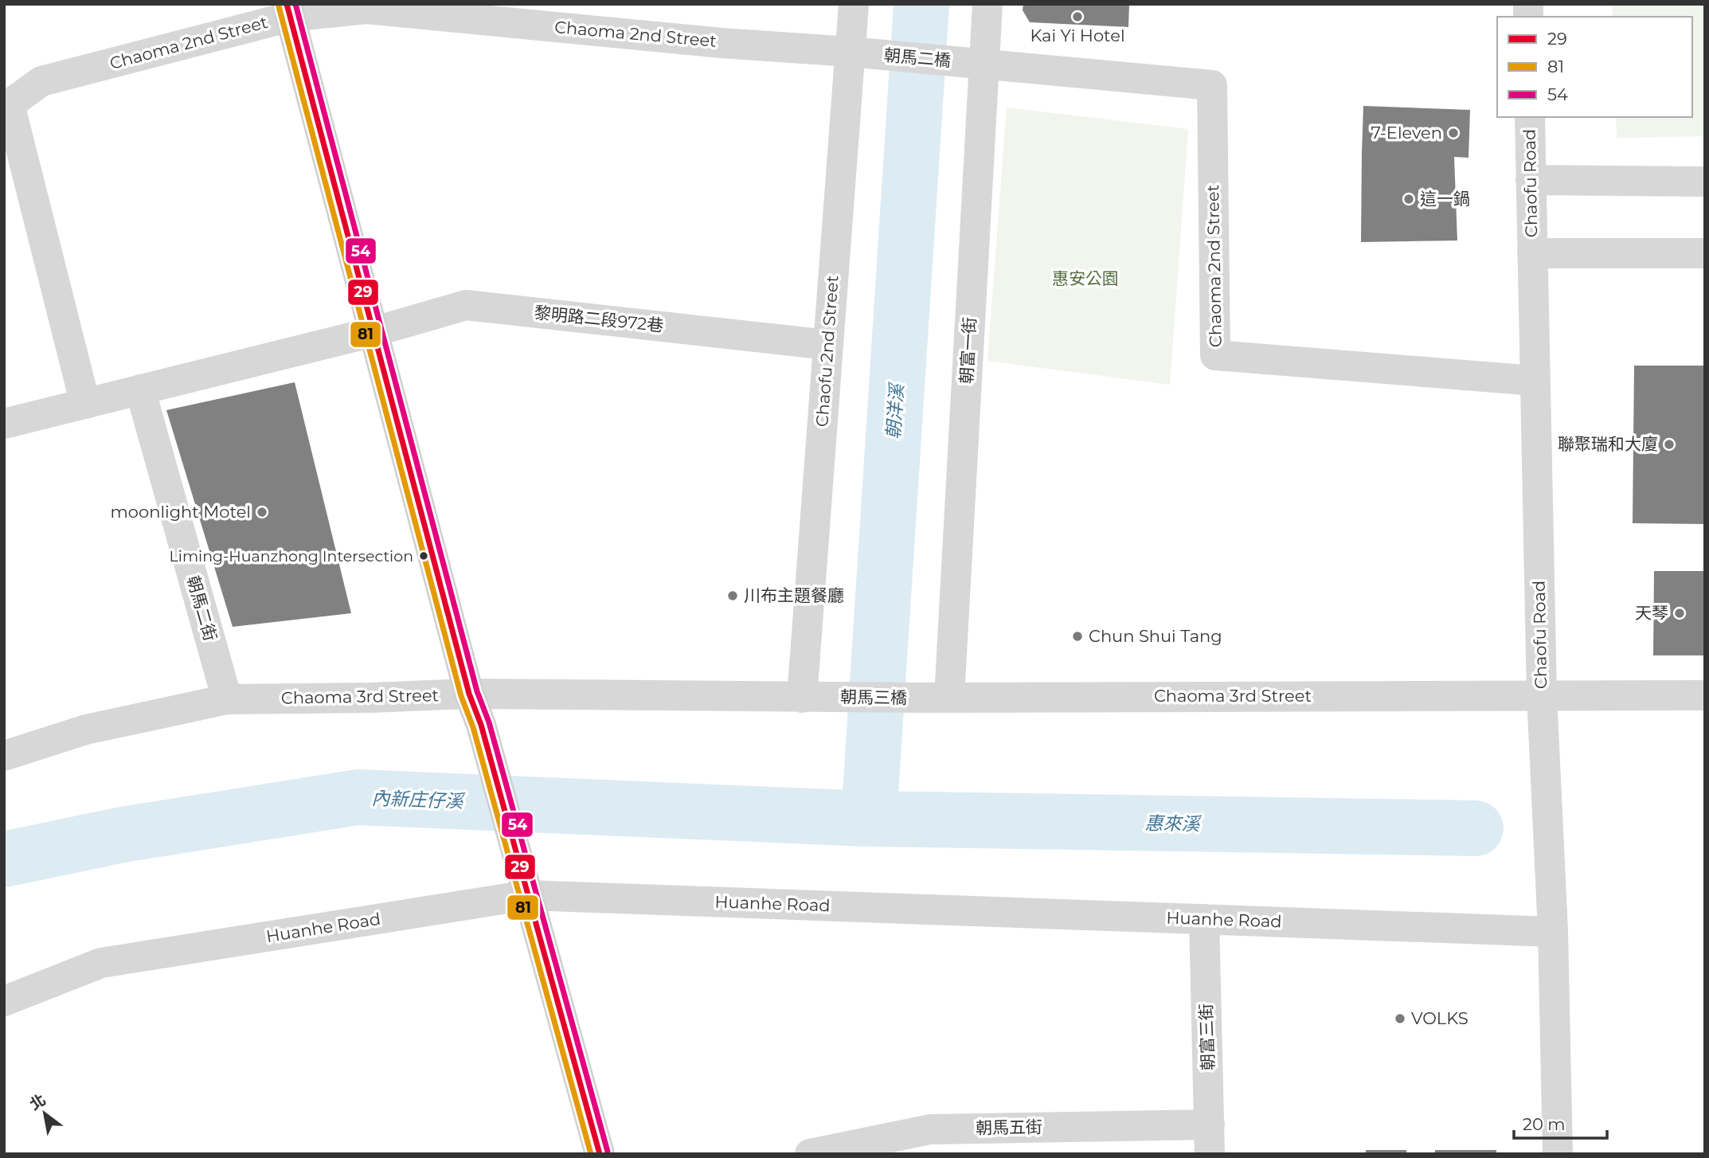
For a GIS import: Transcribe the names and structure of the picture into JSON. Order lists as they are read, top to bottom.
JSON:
{
  "streets": {
    "street": [
      "Chaoma 2nd Street",
      "朝馬二橋",
      "Chaofu Road",
      "黎明路二段972巷",
      "朝富一街",
      "Chaofu 2nd Street",
      "朝馬二街",
      "Chaoma 3rd Street",
      "朝馬三橋",
      "Huanhe Road",
      "朝富三街",
      "朝馬五街"
    ]
  },
  "crossings": [
    ["Chaoma 2nd Street", "朝馬二橋"],
    ["Chaoma 2nd Street", "Chaofu Road"],
    ["Chaoma 2nd Street", "朝富一街"],
    ["Chaoma 2nd Street", "Chaofu 2nd Street"],
    ["朝馬二橋", "朝富一街"],
    ["朝馬二橋", "Chaofu 2nd Street"],
    ["Chaofu Road", "Chaoma 3rd Street"],
    ["Chaofu Road", "Huanhe Road"],
    ["黎明路二段972巷", "Chaofu 2nd Street"],
    ["朝富一街", "Chaoma 3rd Street"],
    ["朝富一街", "朝馬三橋"],
    ["Chaofu 2nd Street", "Chaoma 3rd Street"],
    ["Chaofu 2nd Street", "朝馬三橋"],
    ["朝馬二街", "Chaoma 3rd Street"],
    ["Chaoma 3rd Street", "朝馬三橋"],
    ["Huanhe Road", "朝富三街"],
    ["朝富三街", "朝馬五街"]
  ],
  "water": ["朝洋溪", "內新庄仔溪", "惠來溪"],
  "parks": ["惠安公園"],
  "places": [
    "Kai Yi Hotel",
    "7-Eleven",
    "這一鍋",
    "聯聚瑞和大廈",
    "moonlight Motel",
    "Liming-Huanzhong Intersection",
    "川布主題餐廳",
    "天琴",
    "Chun Shui Tang",
    "VOLKS"
  ],
  "lines": ["transit line 29", "transit line 54", "transit line 81"],
  "legend": ["29", "81", "54"],
  "scale_bar": "20 m",
  "north": "top left"
}
